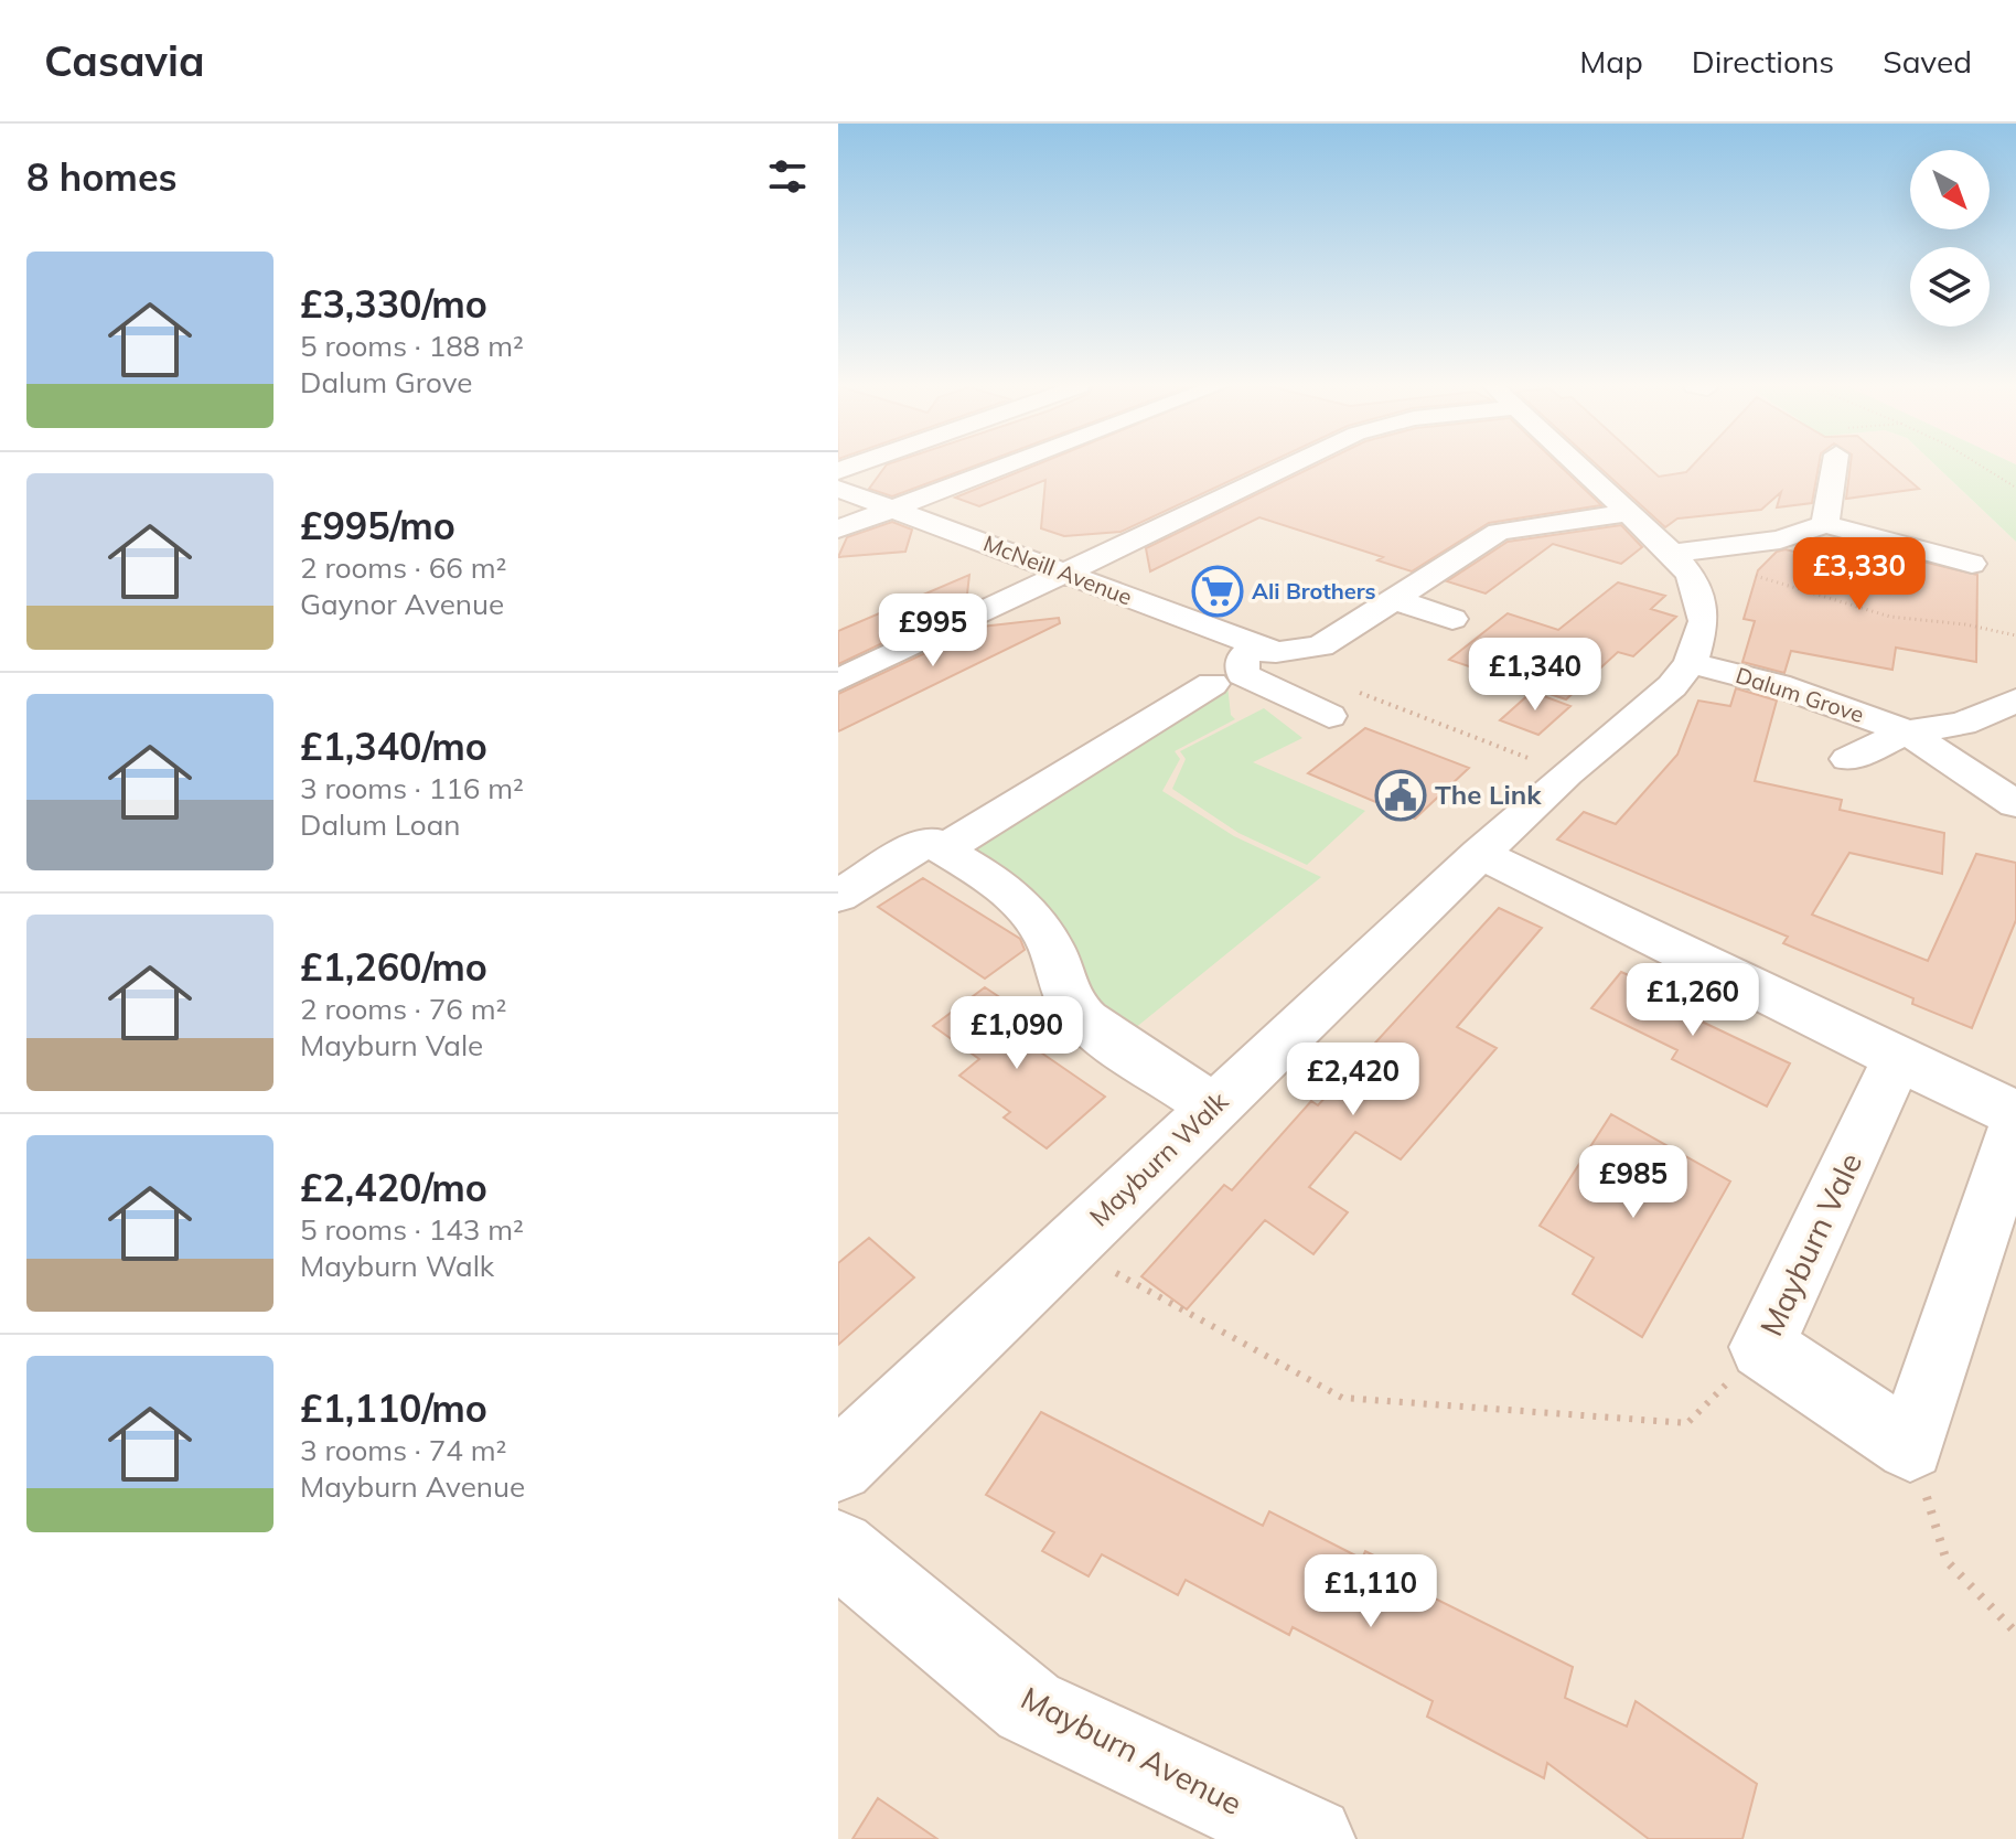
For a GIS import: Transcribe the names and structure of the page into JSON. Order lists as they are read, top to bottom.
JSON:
{
  "streets": {
    "street": [
      "McNeill Avenue",
      "Dalum Grove",
      "Mayburn Walk",
      "Mayburn Vale",
      "Mayburn Avenue"
    ]
  },
  "crossings": [
    ["Dalum Grove", "Mayburn Walk"]
  ],
  "places": {
    "supermarket": ["Ali Brothers"],
    "public building": ["The Link"]
  },
  "north": "bottom right",
  "page": {
    "header": "Casavia",
    "nav": ["Map", "Directions", "Saved"],
    "heading": "8 homes",
    "list": [
      {
        "name": "£3,330/mo",
        "note": "5 rooms · 188 m² · Dalum Grove"
      },
      {
        "name": "£995/mo",
        "note": "2 rooms · 66 m² · Gaynor Avenue"
      },
      {
        "name": "£1,340/mo",
        "note": "3 rooms · 116 m² · Dalum Loan"
      },
      {
        "name": "£1,260/mo",
        "note": "2 rooms · 76 m² · Mayburn Vale"
      },
      {
        "name": "£2,420/mo",
        "note": "5 rooms · 143 m² · Mayburn Walk"
      },
      {
        "name": "£1,110/mo",
        "note": "3 rooms · 74 m² · Mayburn Avenue"
      }
    ],
    "price": [
      "£3,330",
      "£995",
      "£1,340",
      "£1,260",
      "£1,090",
      "£2,420",
      "£985",
      "£1,110"
    ]
  }
}
